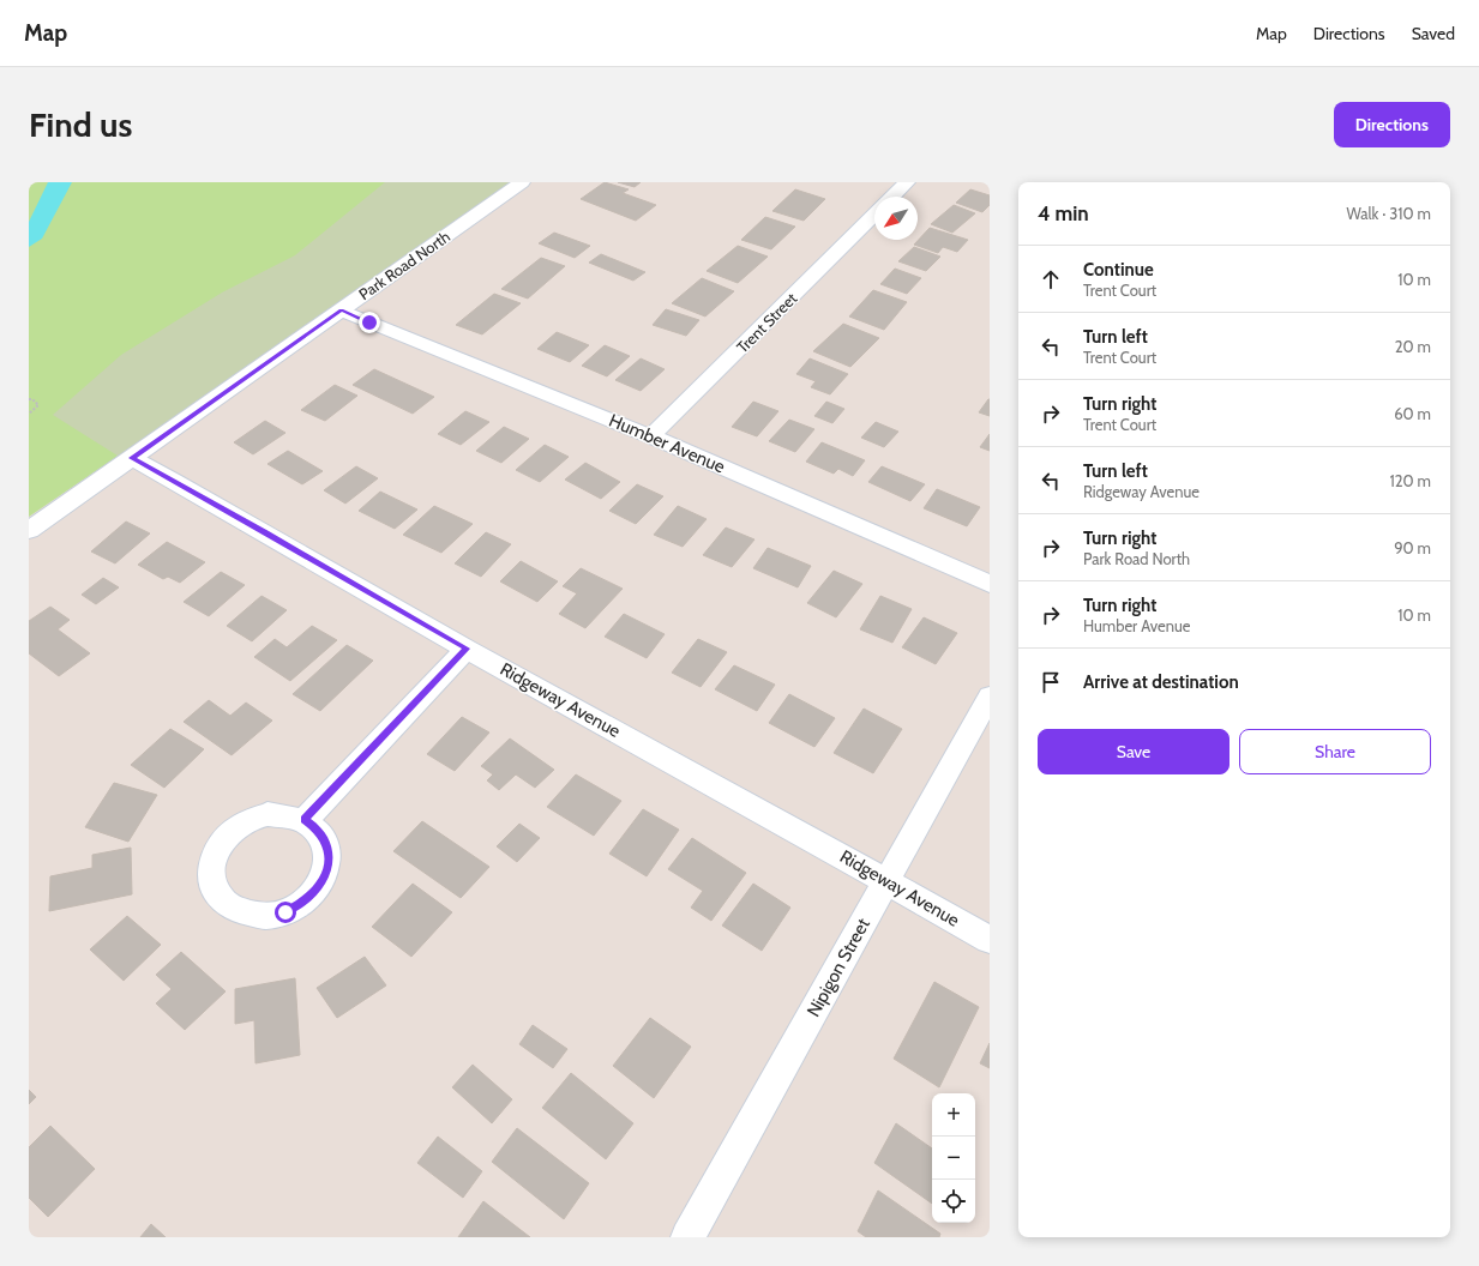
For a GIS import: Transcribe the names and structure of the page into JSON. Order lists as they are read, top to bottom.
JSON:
{
  "streets": {
    "main road": ["Park Road North"],
    "street": [
      "Trent Street",
      "Humber Avenue",
      "Ridgeway Avenue",
      "Nipigon Street"
    ]
  },
  "crossings": [
    ["Park Road North", "Humber Avenue"],
    ["Park Road North", "Ridgeway Avenue"],
    ["Trent Street", "Humber Avenue"],
    ["Ridgeway Avenue", "Nipigon Street"]
  ],
  "north": "bottom left",
  "page": {
    "header": "Map",
    "nav": ["Map", "Directions", "Saved"],
    "buttons": [
      "Directions",
      ["Save", "Share"]
    ],
    "title": "Find us",
    "heading": ["4 min", "Walk · 310 m"],
    "list": [
      ["Continue", "Trent Court", "10 m"],
      ["Turn left", "Trent Court", "20 m"],
      ["Turn right", "Trent Court", "60 m"],
      ["Turn left", "Ridgeway Avenue", "120 m"],
      ["Turn right", "Park Road North", "90 m"],
      ["Turn right", "Humber Avenue", "10 m"],
      "Arrive at destination"
    ],
    "map_buttons": ["+", "−"]
  }
}
